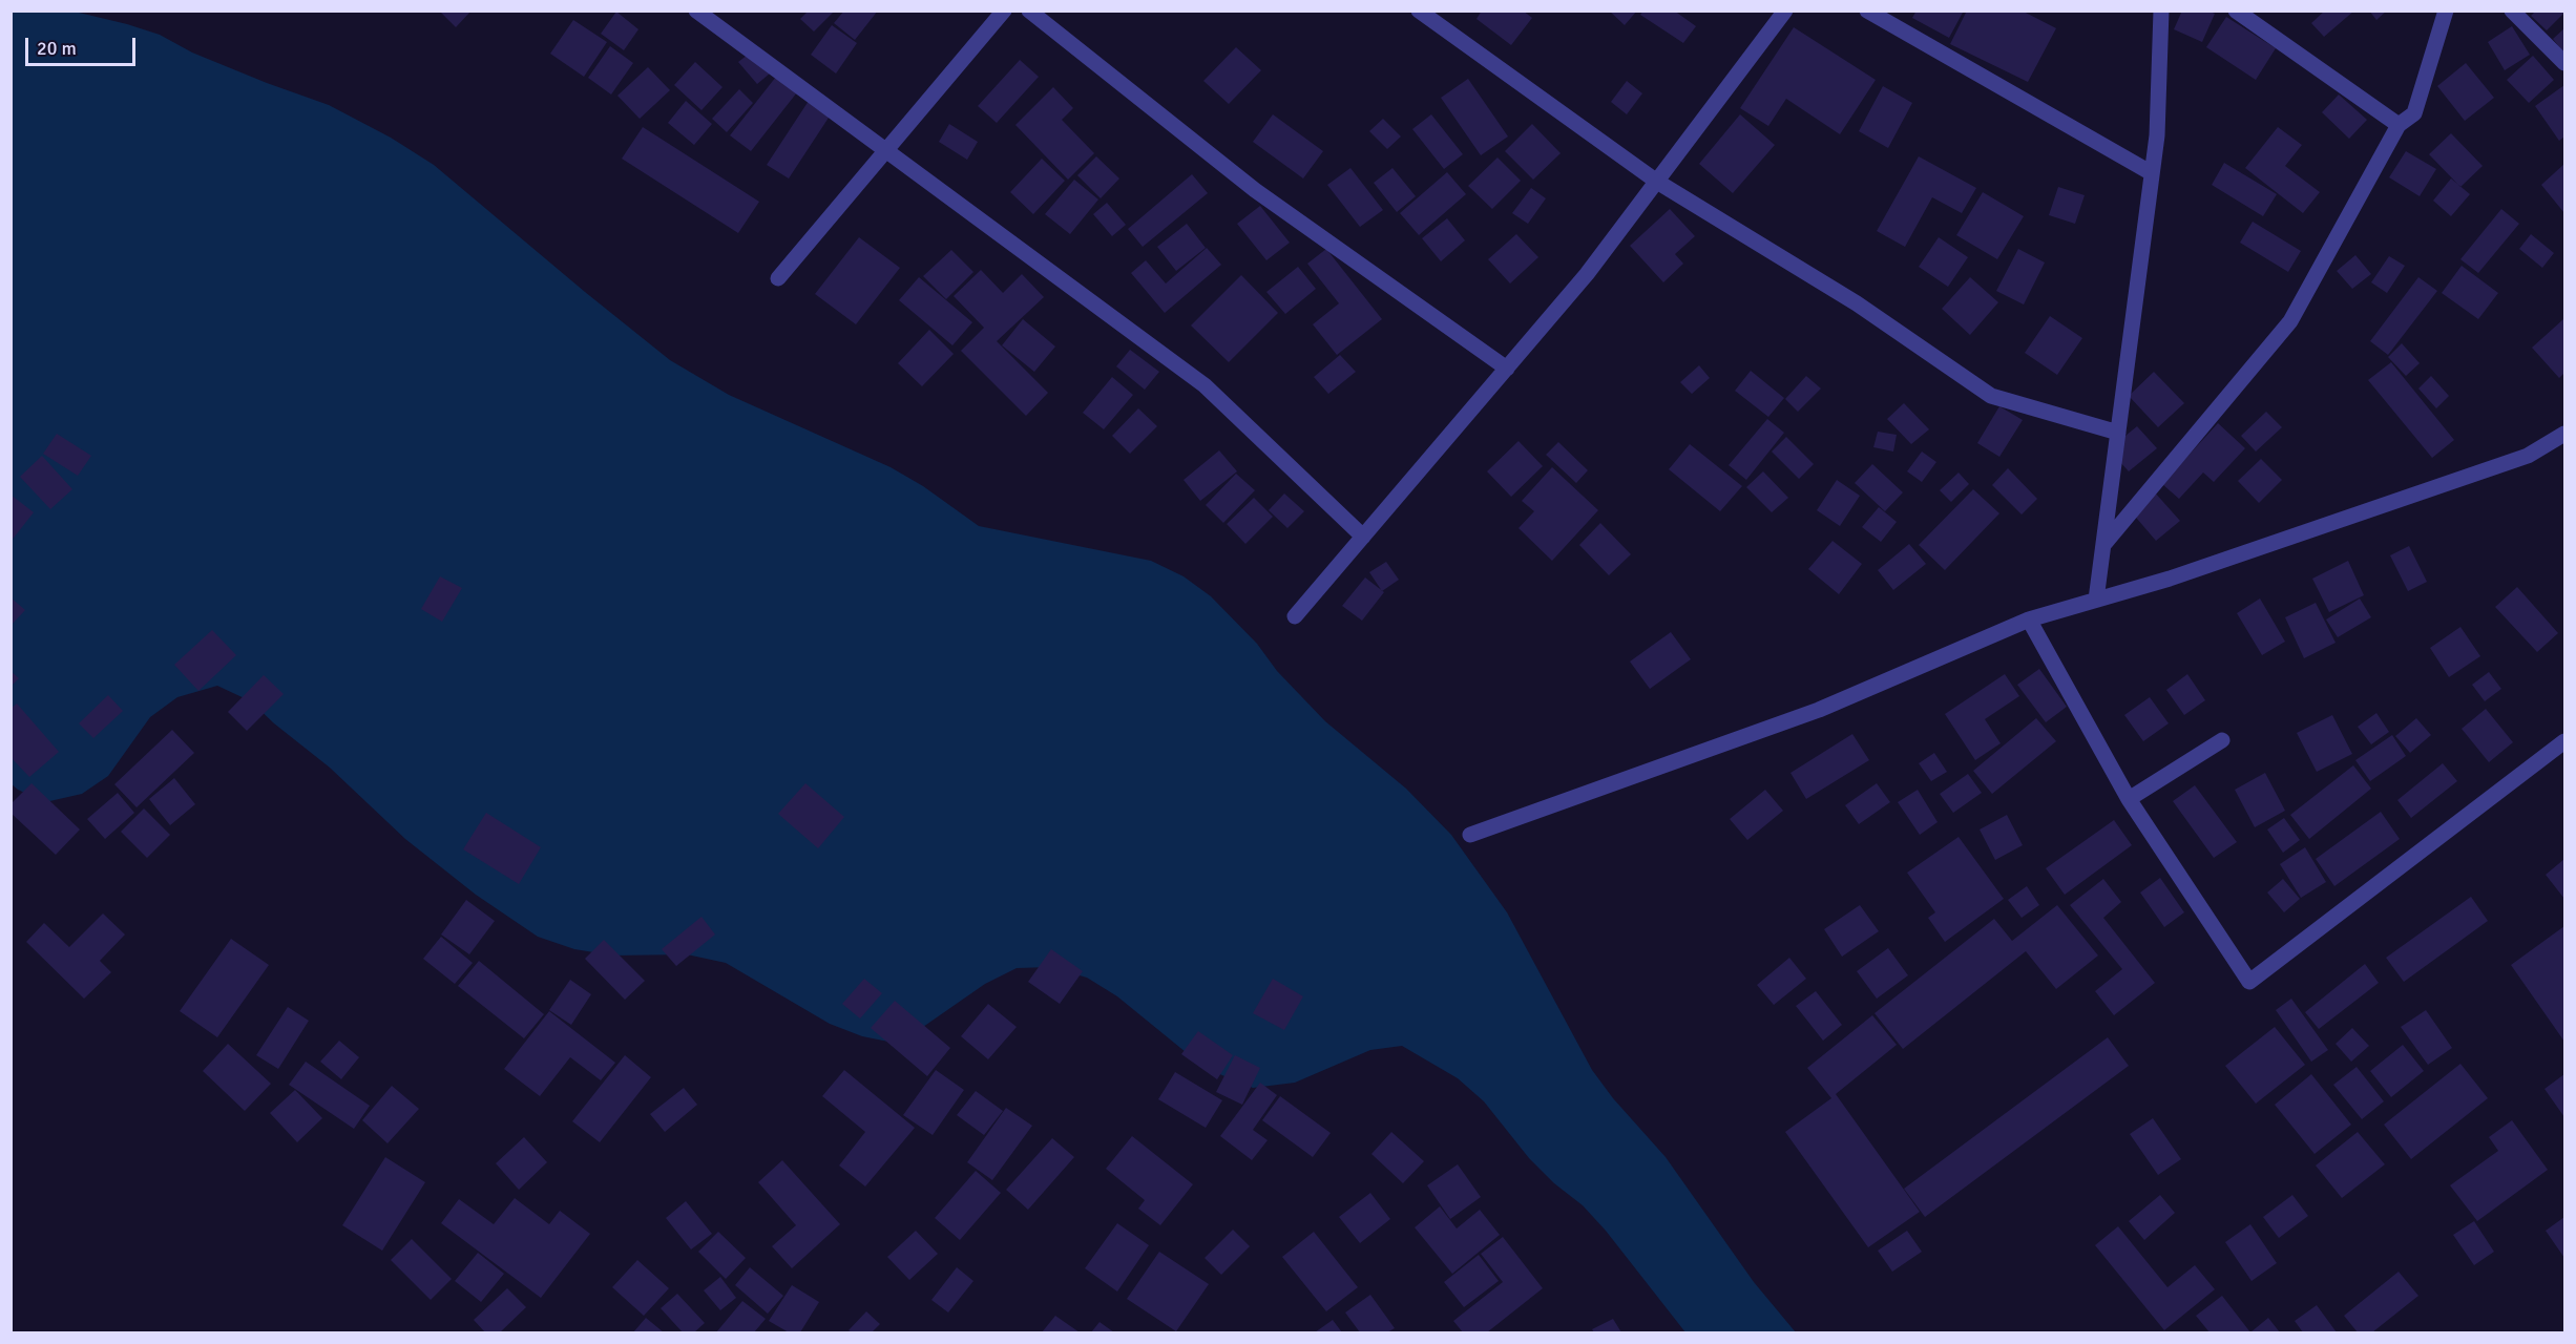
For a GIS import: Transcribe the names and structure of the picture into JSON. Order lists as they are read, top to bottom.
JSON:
{
  "scale_bar": "20 m"
}
